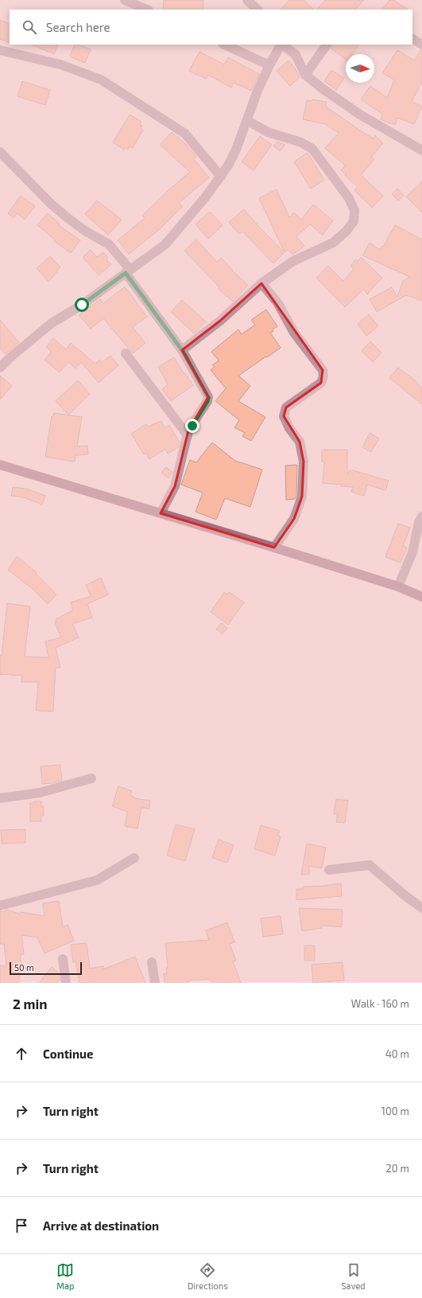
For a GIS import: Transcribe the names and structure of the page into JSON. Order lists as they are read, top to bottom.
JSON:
{
  "scale_bar": "50 m",
  "north": "right",
  "page": {
    "search": "Search here",
    "scale": "50 m",
    "heading": ["2 min", "Walk · 160 m"],
    "list": [
      ["Continue", "40 m"],
      ["Turn right", "100 m"],
      ["Turn right", "20 m"],
      "Arrive at destination"
    ],
    "nav": ["Map", "Directions", "Saved"]
  }
}
